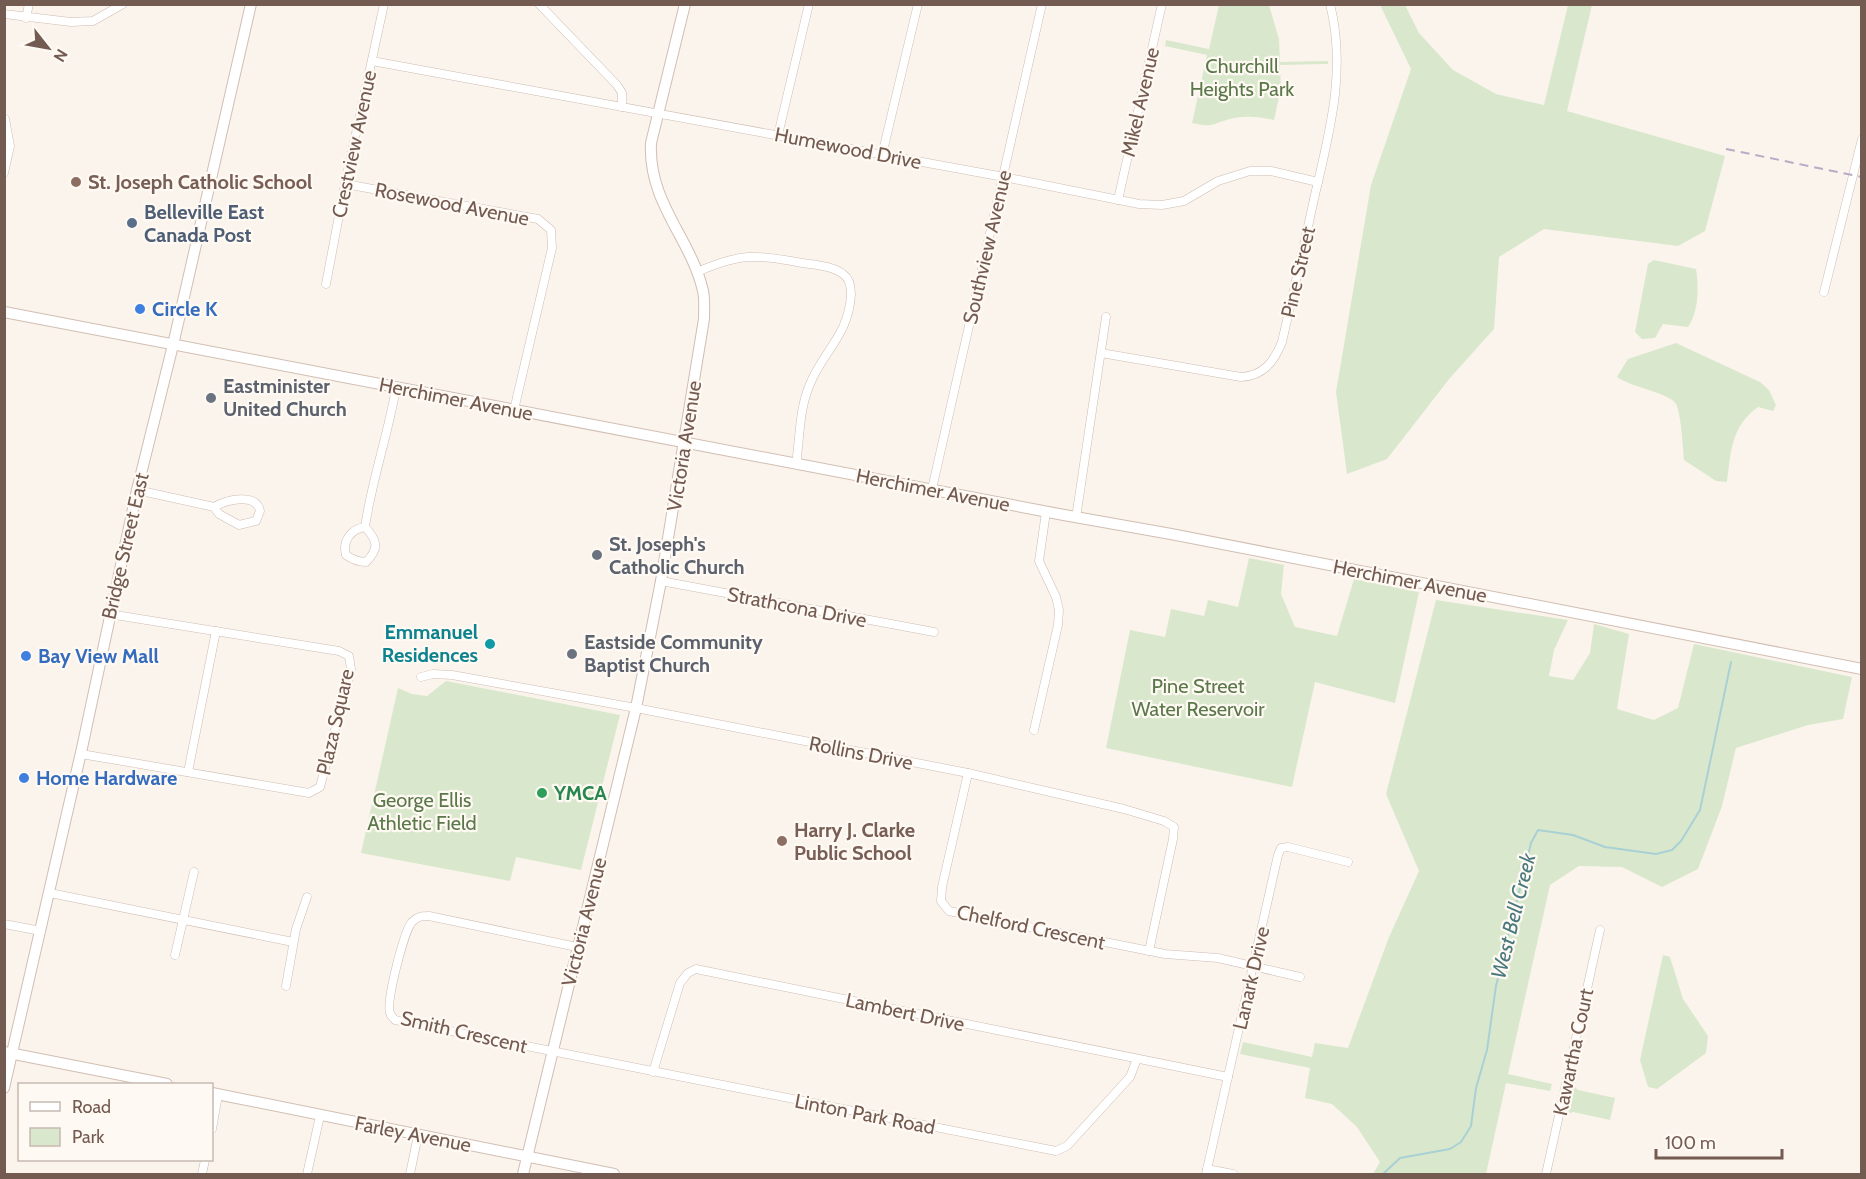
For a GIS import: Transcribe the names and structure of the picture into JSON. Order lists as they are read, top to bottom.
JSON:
{
  "streets": {
    "street": [
      "Mikel Avenue",
      "Crestview Avenue",
      "Humewood Drive",
      "Rosewood Avenue",
      "Southview Avenue",
      "Pine Street",
      "Herchimer Avenue",
      "Victoria Avenue",
      "Bridge Street East",
      "Strathcona Drive",
      "Plaza Square",
      "Rollins Drive",
      "Chelford Crescent",
      "Lanark Drive",
      "Lambert Drive",
      "Smith Crescent",
      "Kawartha Court",
      "Linton Park Road",
      "Farley Avenue"
    ]
  },
  "crossings": [
    ["Mikel Avenue", "Humewood Drive"],
    ["Crestview Avenue", "Humewood Drive"],
    ["Crestview Avenue", "Rosewood Avenue"],
    ["Humewood Drive", "Southview Avenue"],
    ["Humewood Drive", "Pine Street"],
    ["Humewood Drive", "Victoria Avenue"],
    ["Rosewood Avenue", "Herchimer Avenue"],
    ["Southview Avenue", "Herchimer Avenue"],
    ["Herchimer Avenue", "Victoria Avenue"],
    ["Herchimer Avenue", "Bridge Street East"],
    ["Victoria Avenue", "Strathcona Drive"],
    ["Victoria Avenue", "Rollins Drive"],
    ["Victoria Avenue", "Smith Crescent"],
    ["Victoria Avenue", "Linton Park Road"],
    ["Victoria Avenue", "Farley Avenue"],
    ["Bridge Street East", "Plaza Square"],
    ["Rollins Drive", "Chelford Crescent"],
    ["Chelford Crescent", "Lanark Drive"],
    ["Lanark Drive", "Lambert Drive"],
    ["Lambert Drive", "Linton Park Road"],
    ["Smith Crescent", "Linton Park Road"]
  ],
  "water": ["West Bell Creek"],
  "parks": ["Churchill Heights Park", "Pine Street Water Reservoir", "George Ellis Athletic Field"],
  "places": [
    "St. Joseph Catholic School",
    "Belleville East Canada Post",
    "Circle K",
    "Eastminister United Church",
    "St. Joseph's Catholic Church",
    "Emmanuel Residences",
    "Eastside Community Baptist Church",
    "Bay View Mall",
    "Home Hardware",
    "YMCA",
    "Harry J. Clarke Public School"
  ],
  "legend": ["Road", "Park"],
  "scale_bar": "100 m",
  "north": "bottom right"
}
